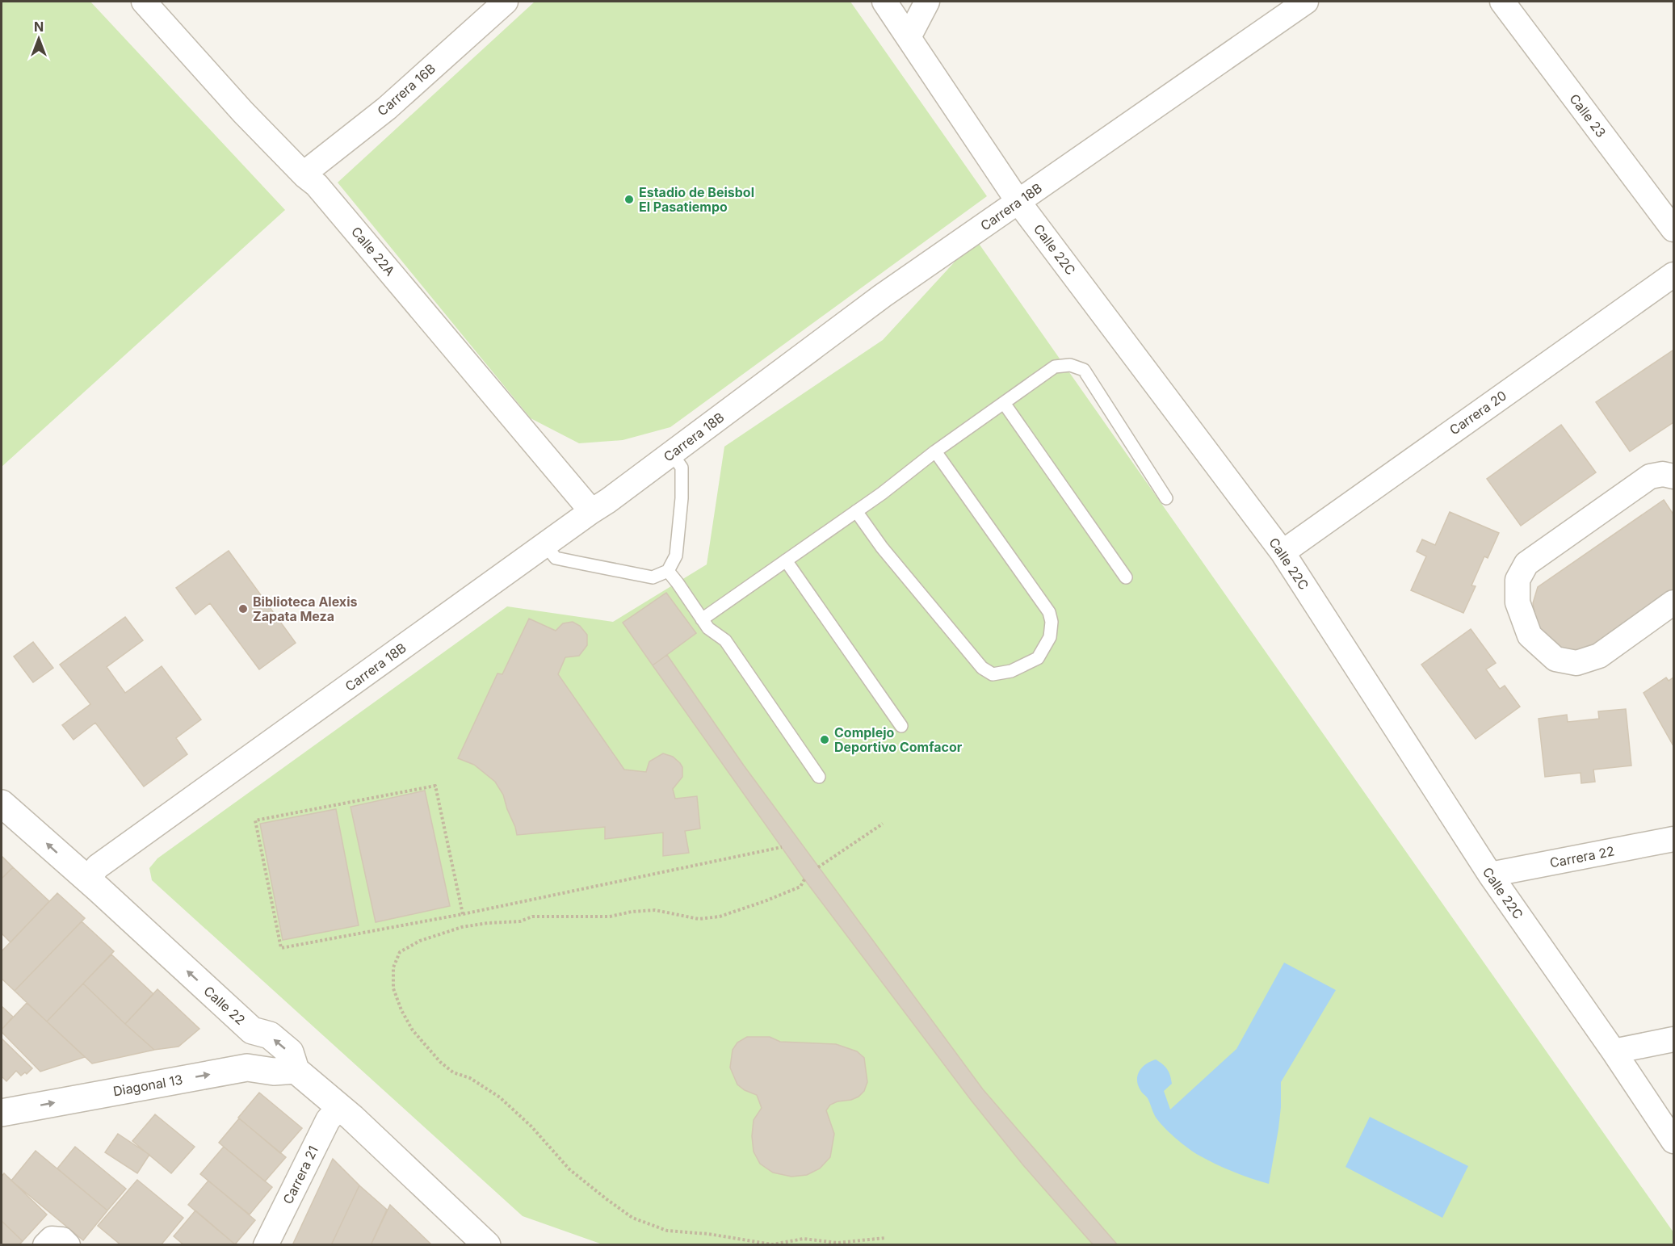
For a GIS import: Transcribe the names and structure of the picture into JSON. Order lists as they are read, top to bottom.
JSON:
{
  "streets": {
    "street": [
      "Carrera 16B",
      "Calle 23",
      "Carrera 18B",
      "Calle 22C",
      "Calle 22A",
      "Carrera 20",
      "Carrera 22",
      "Calle 22",
      "Diagonal 13",
      "Carrera 21"
    ]
  },
  "crossings": [
    ["Carrera 16B", "Calle 22A"],
    ["Carrera 18B", "Calle 22C"],
    ["Carrera 18B", "Calle 22A"],
    ["Carrera 18B", "Calle 22"],
    ["Calle 22C", "Carrera 20"],
    ["Calle 22C", "Carrera 22"],
    ["Calle 22", "Diagonal 13"],
    ["Calle 22", "Carrera 21"]
  ],
  "one_way": ["Calle 22", "Diagonal 13"],
  "places": ["Estadio de Beisbol El Pasatiempo", "Biblioteca Alexis Zapata Meza", "Complejo Deportivo Comfacor"],
  "north": "top"
}
